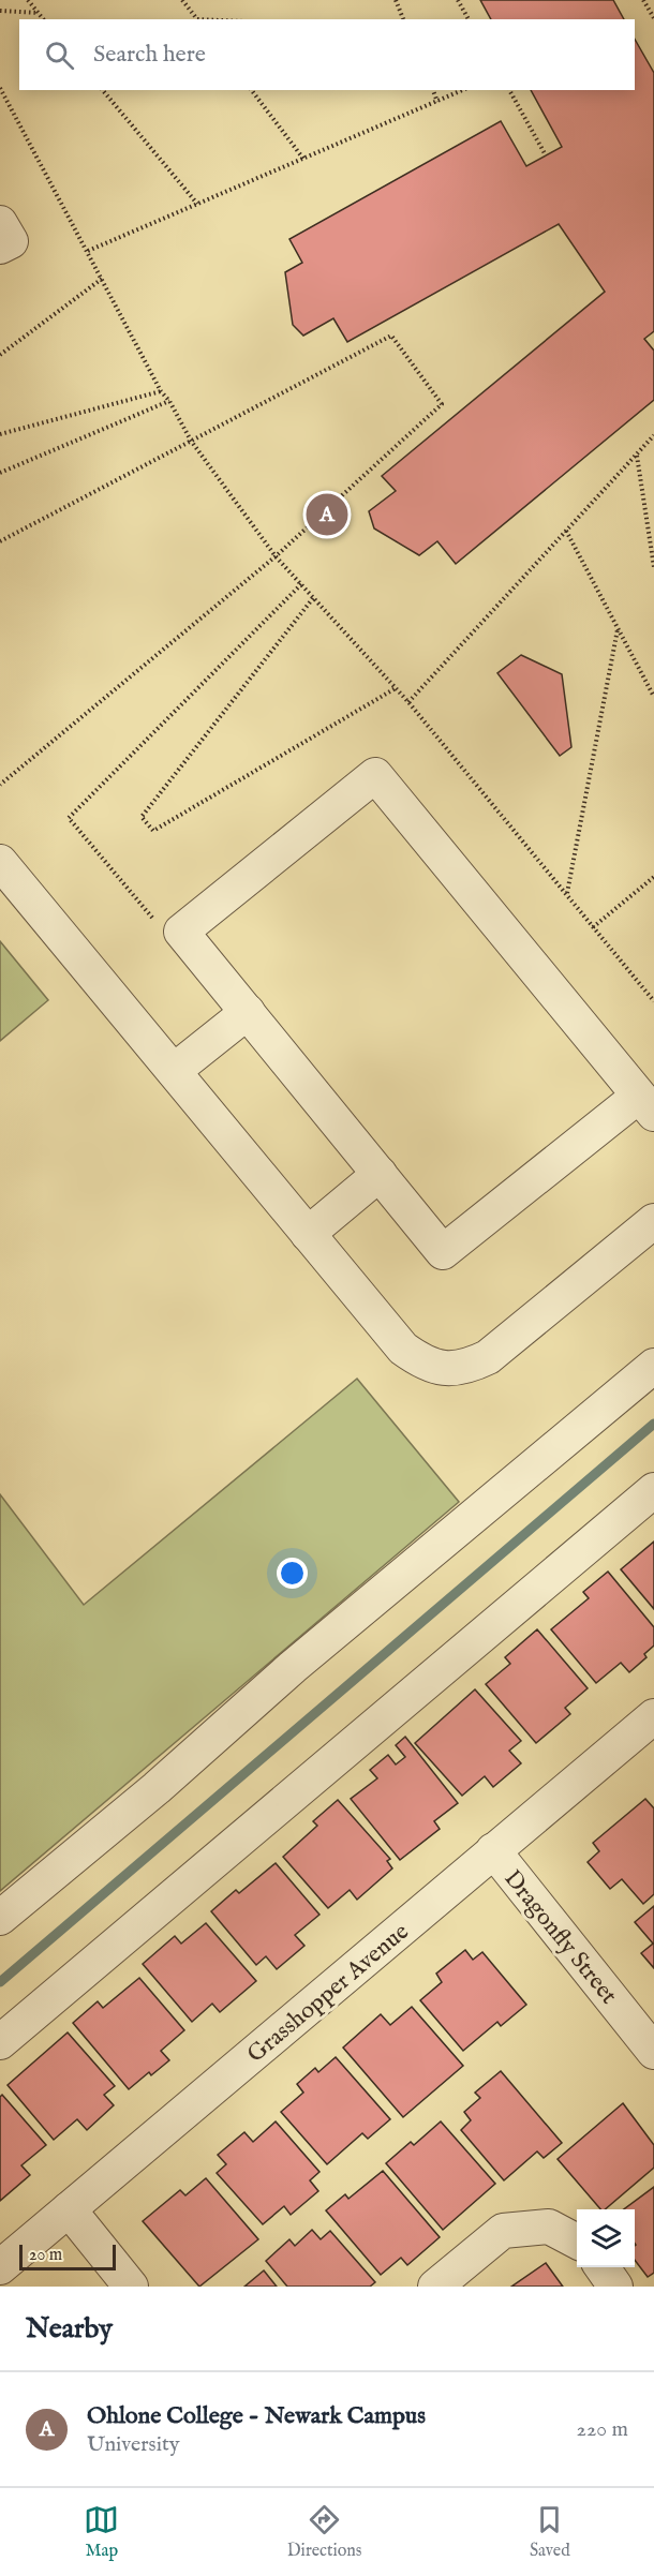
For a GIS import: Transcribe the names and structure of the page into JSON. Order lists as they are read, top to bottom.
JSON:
{
  "streets": {
    "street": ["Dragonfly Street", "Grasshopper Avenue"]
  },
  "crossings": [
    ["Dragonfly Street", "Grasshopper Avenue"]
  ],
  "scale_bar": "20 m",
  "page": {
    "search": "Search here",
    "pins": "A",
    "scale": "20 m",
    "heading": "Nearby",
    "list": [
      {
        "mark": "A",
        "name": "Ohlone College - Newark Campus",
        "note": "University",
        "value": "220 m"
      }
    ],
    "nav": ["Map", "Directions", "Saved"]
  }
}
